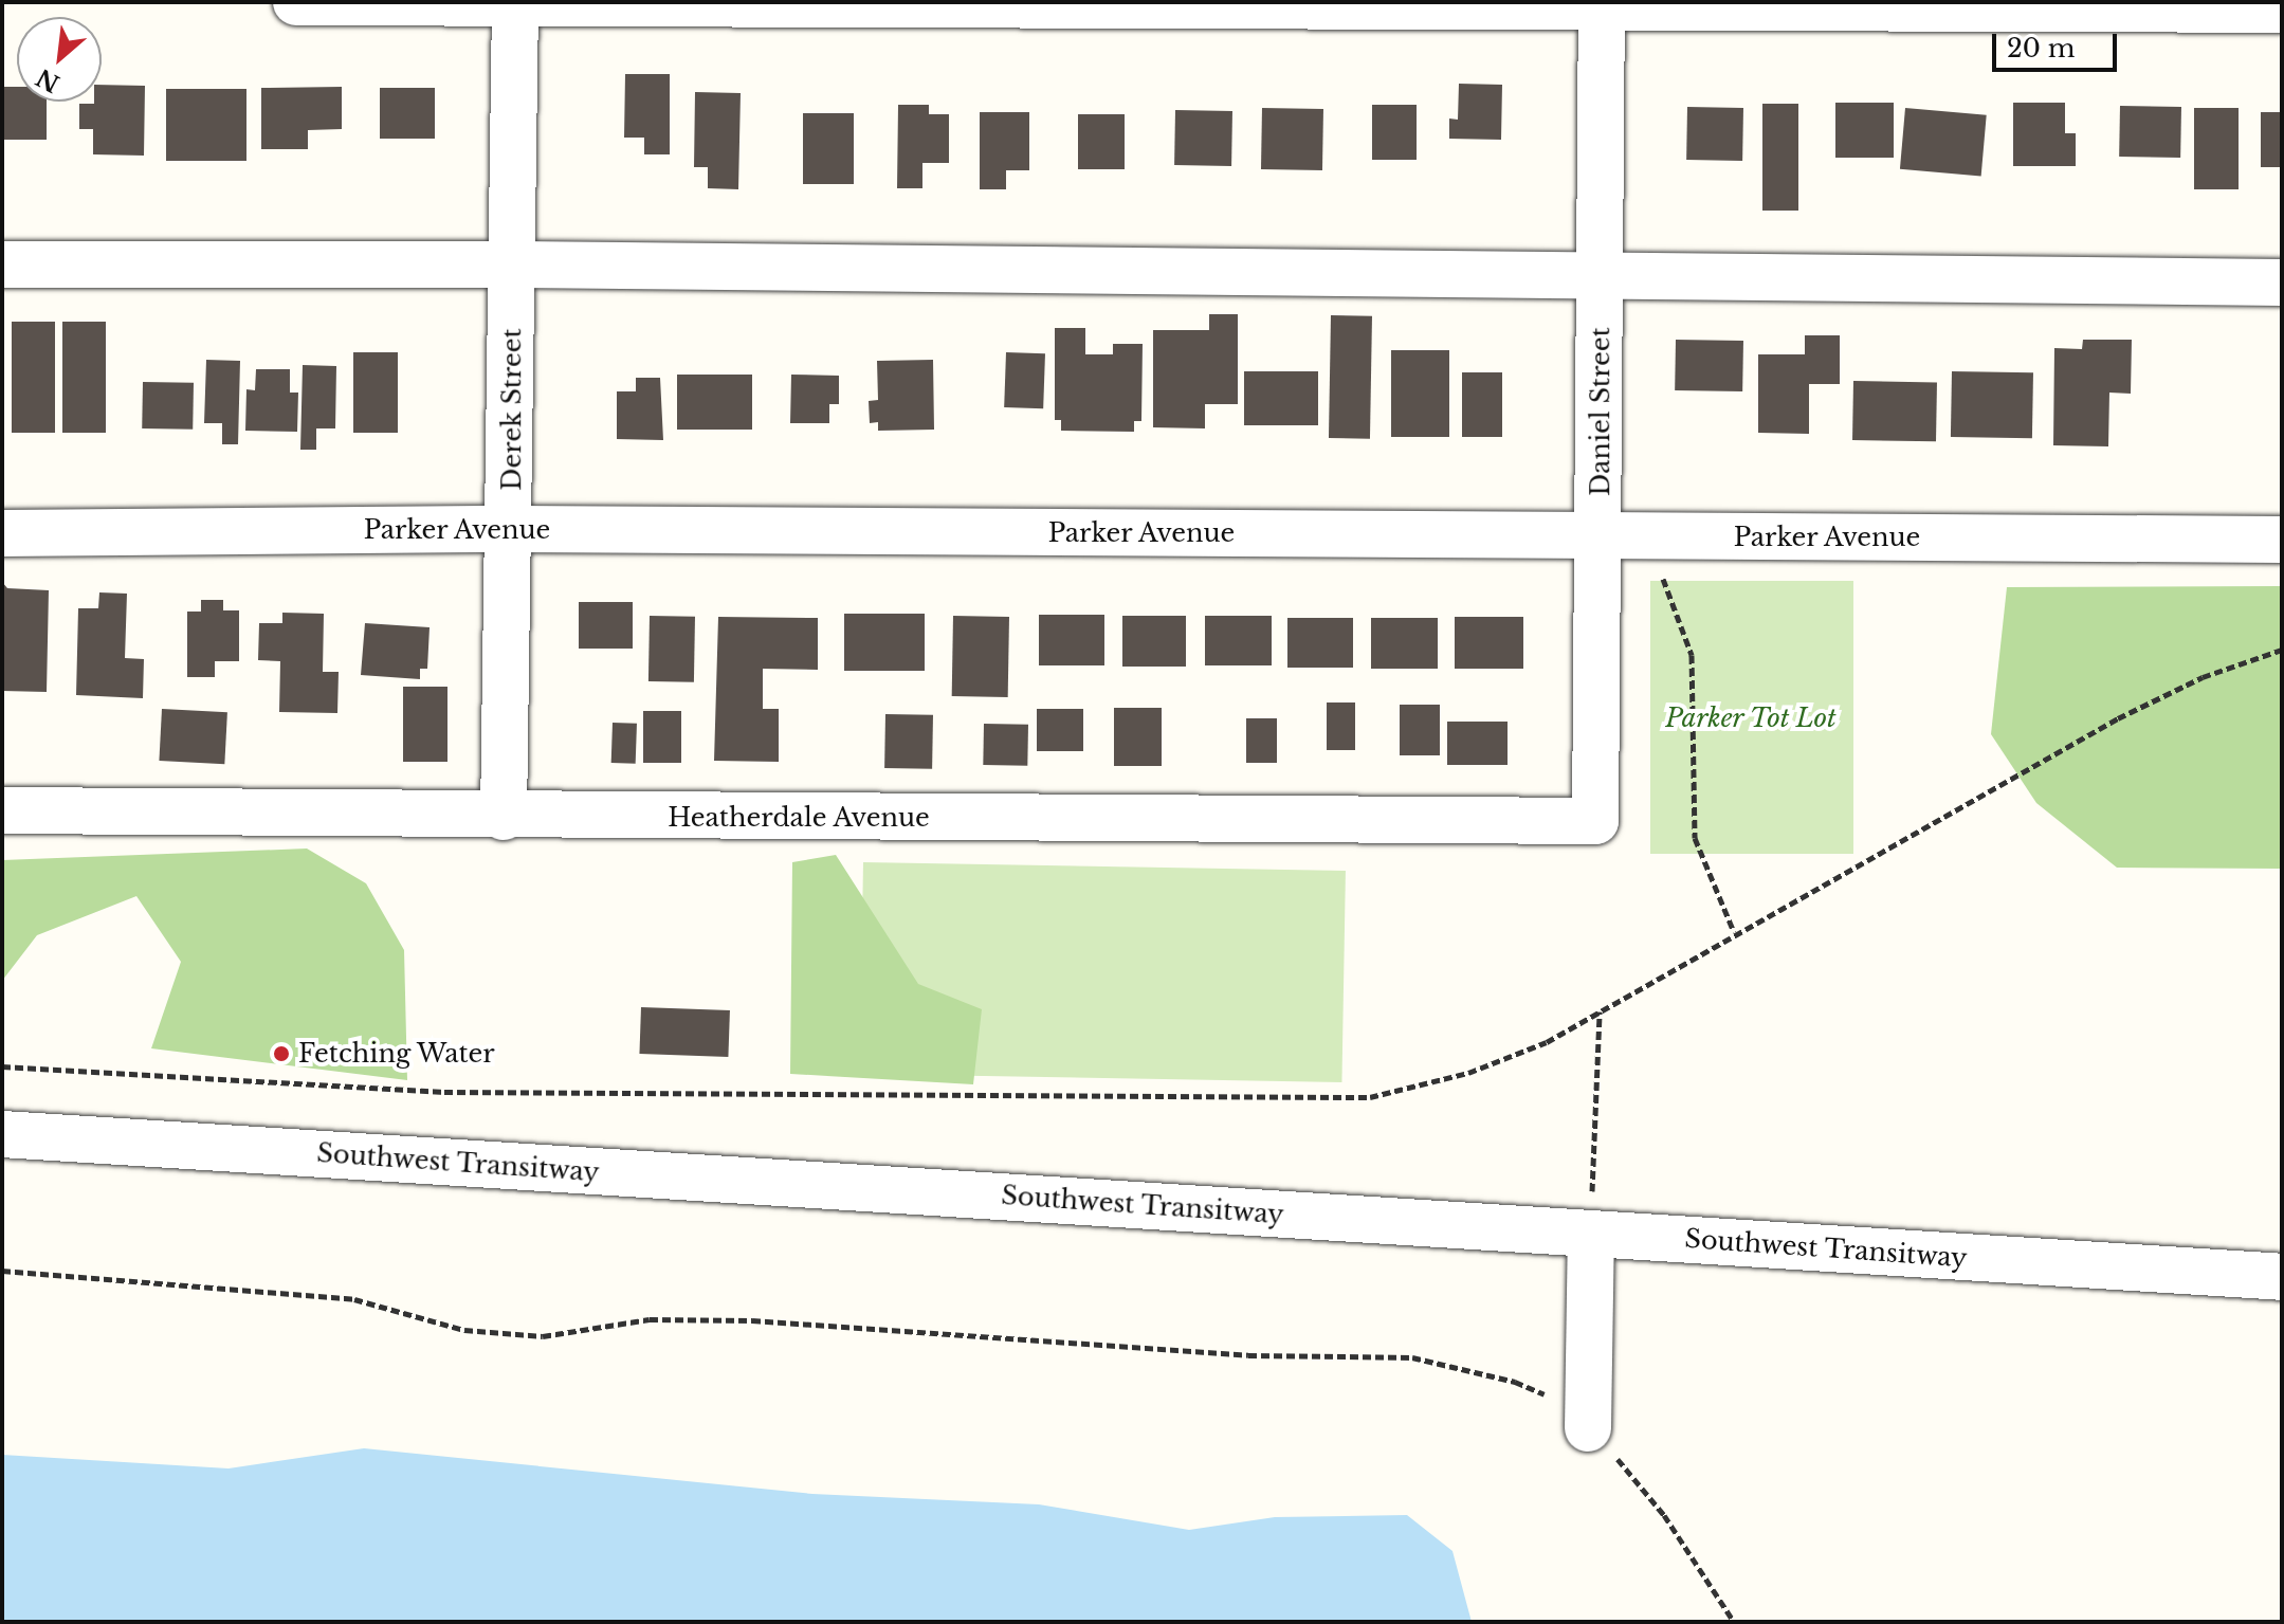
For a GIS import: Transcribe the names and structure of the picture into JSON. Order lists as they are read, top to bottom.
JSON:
{
  "streets": {
    "street": [
      "Derek Street",
      "Daniel Street",
      "Parker Avenue",
      "Heatherdale Avenue",
      "Southwest Transitway"
    ]
  },
  "crossings": [
    ["Derek Street", "Parker Avenue"],
    ["Derek Street", "Heatherdale Avenue"],
    ["Daniel Street", "Parker Avenue"],
    ["Daniel Street", "Heatherdale Avenue"]
  ],
  "parks": ["Parker Tot Lot"],
  "places": ["Fetching Water"],
  "scale_bar": "20 m",
  "north": "bottom left"
}
